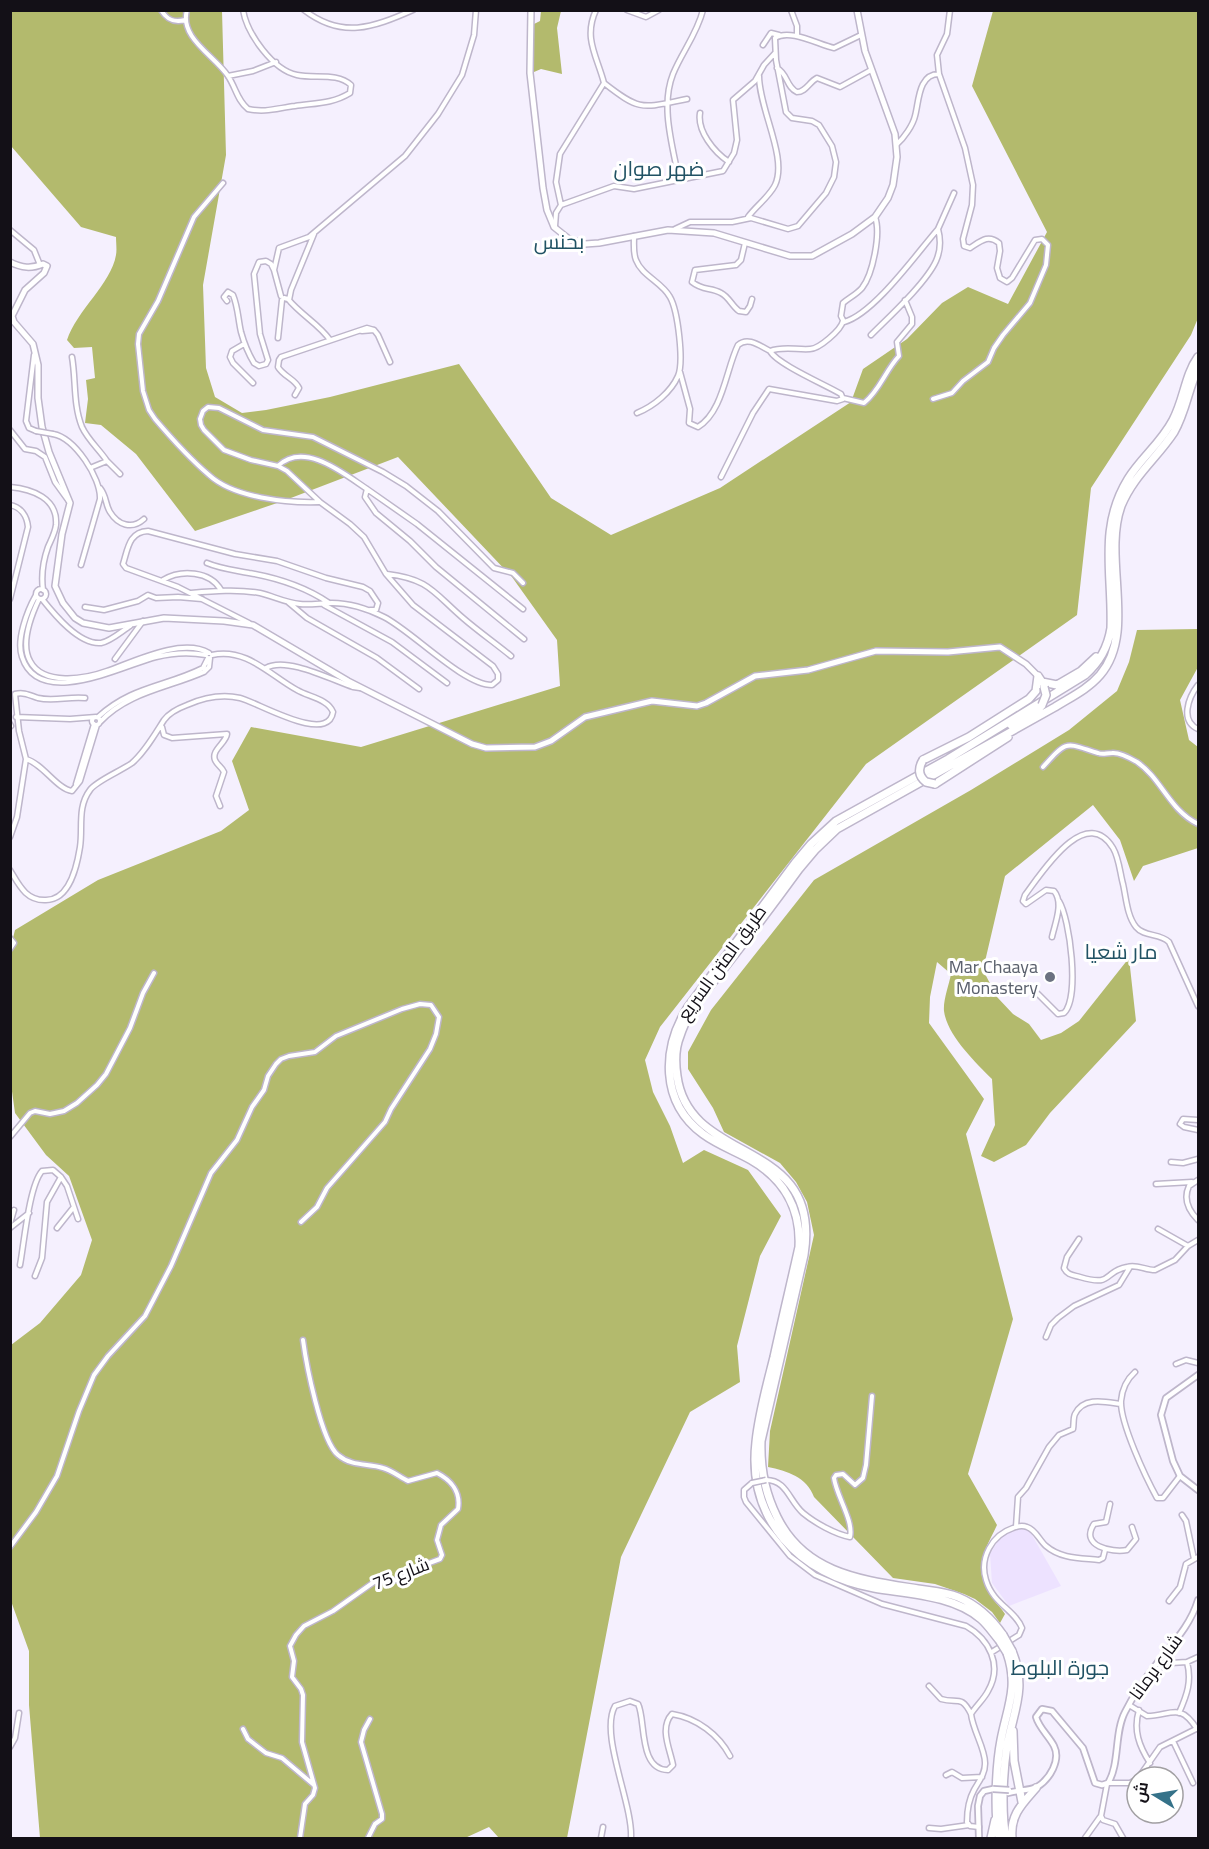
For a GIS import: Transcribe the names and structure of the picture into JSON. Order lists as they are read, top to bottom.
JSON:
{
  "streets": {
    "highway": ["طريق المتن السريع"],
    "street": ["شارع 75", "شارع برمانا"]
  },
  "districts": [
    "ضهر صوان",
    "بحنس",
    "مار شعيا",
    "جورة البلوط"
  ],
  "places": ["Mar Chaaya Monastery"],
  "north": "left"
}
